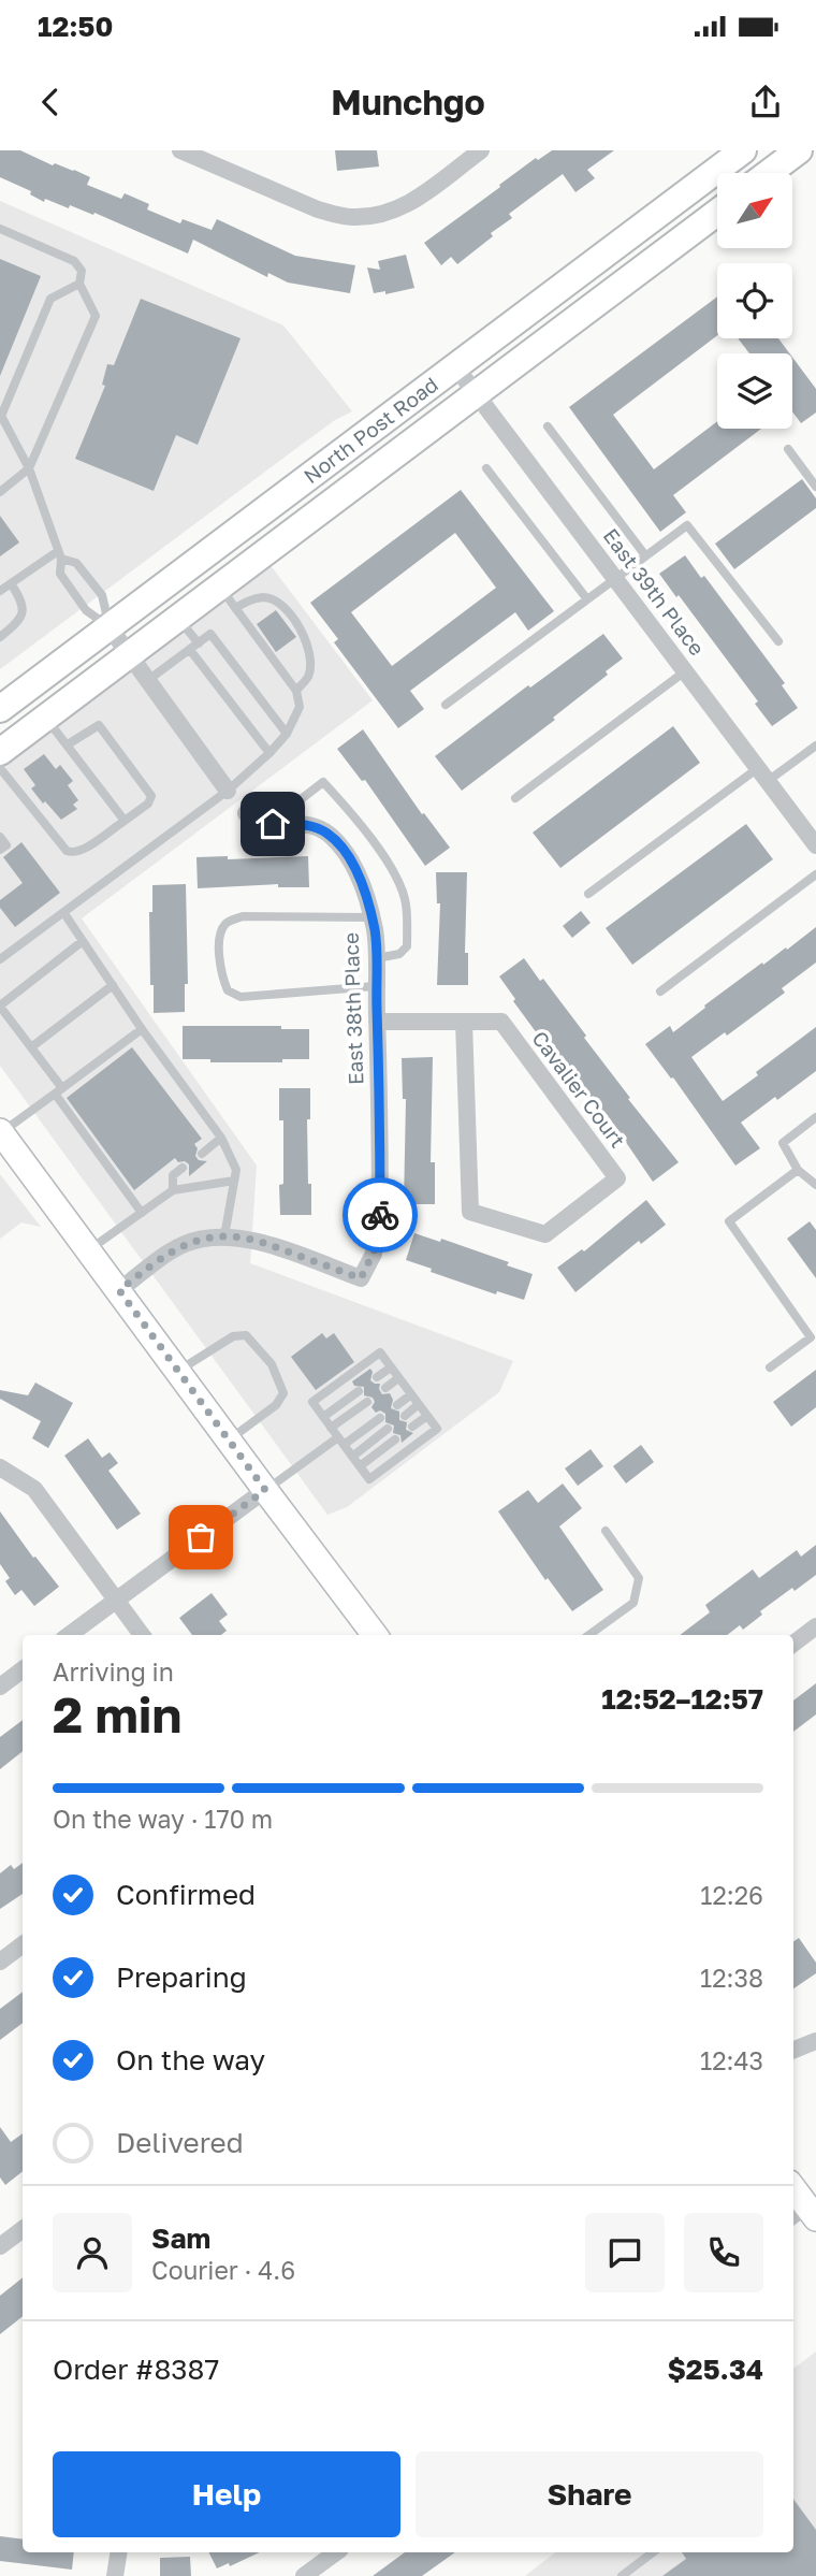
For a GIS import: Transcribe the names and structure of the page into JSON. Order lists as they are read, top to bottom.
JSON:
{
  "streets": {
    "main road": ["North Post Road"],
    "street": ["East 39th Place", "East 38th Place", "Cavalier Court"]
  },
  "crossings": [
    ["North Post Road", "East 39th Place"],
    ["East 38th Place", "Cavalier Court"]
  ],
  "north": "top right",
  "page": {
    "status": "12:50",
    "header": "Munchgo",
    "heading": ["2 min", "Arriving in", "12:52–12:57"],
    "panel": [
      "Sam",
      "Courier · 4.6",
      "Order #8387",
      "$25.34"
    ],
    "bar": "On the way · 170 m",
    "list": [
      ["Confirmed", "12:26"],
      ["Preparing", "12:38"],
      ["On the way", "12:43"],
      "Delivered"
    ],
    "buttons": ["Help", "Share"]
  }
}
